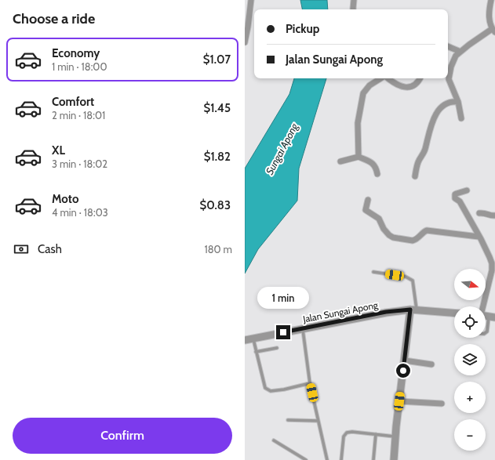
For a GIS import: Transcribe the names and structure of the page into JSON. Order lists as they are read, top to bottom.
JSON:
{
  "streets": {
    "street": ["Jalan Sungai Apong"]
  },
  "water": ["Sungai Apong"],
  "north": "right",
  "page": {
    "heading": "Choose a ride",
    "banner": ["Pickup", "Jalan Sungai Apong"],
    "list": [
      {
        "name": "Economy",
        "note": "1 min · 18:00",
        "value": "$1.07"
      },
      {
        "name": "Comfort",
        "note": "2 min · 18:01",
        "value": "$1.45"
      },
      {
        "name": "XL",
        "note": "3 min · 18:02",
        "value": "$1.82"
      },
      {
        "name": "Moto",
        "note": "4 min · 18:03",
        "value": "$0.83"
      }
    ],
    "pay": ["Cash", "180 m"],
    "map_buttons": ["+", "−"],
    "bubble": "1 min",
    "buttons": "Confirm"
  }
}
